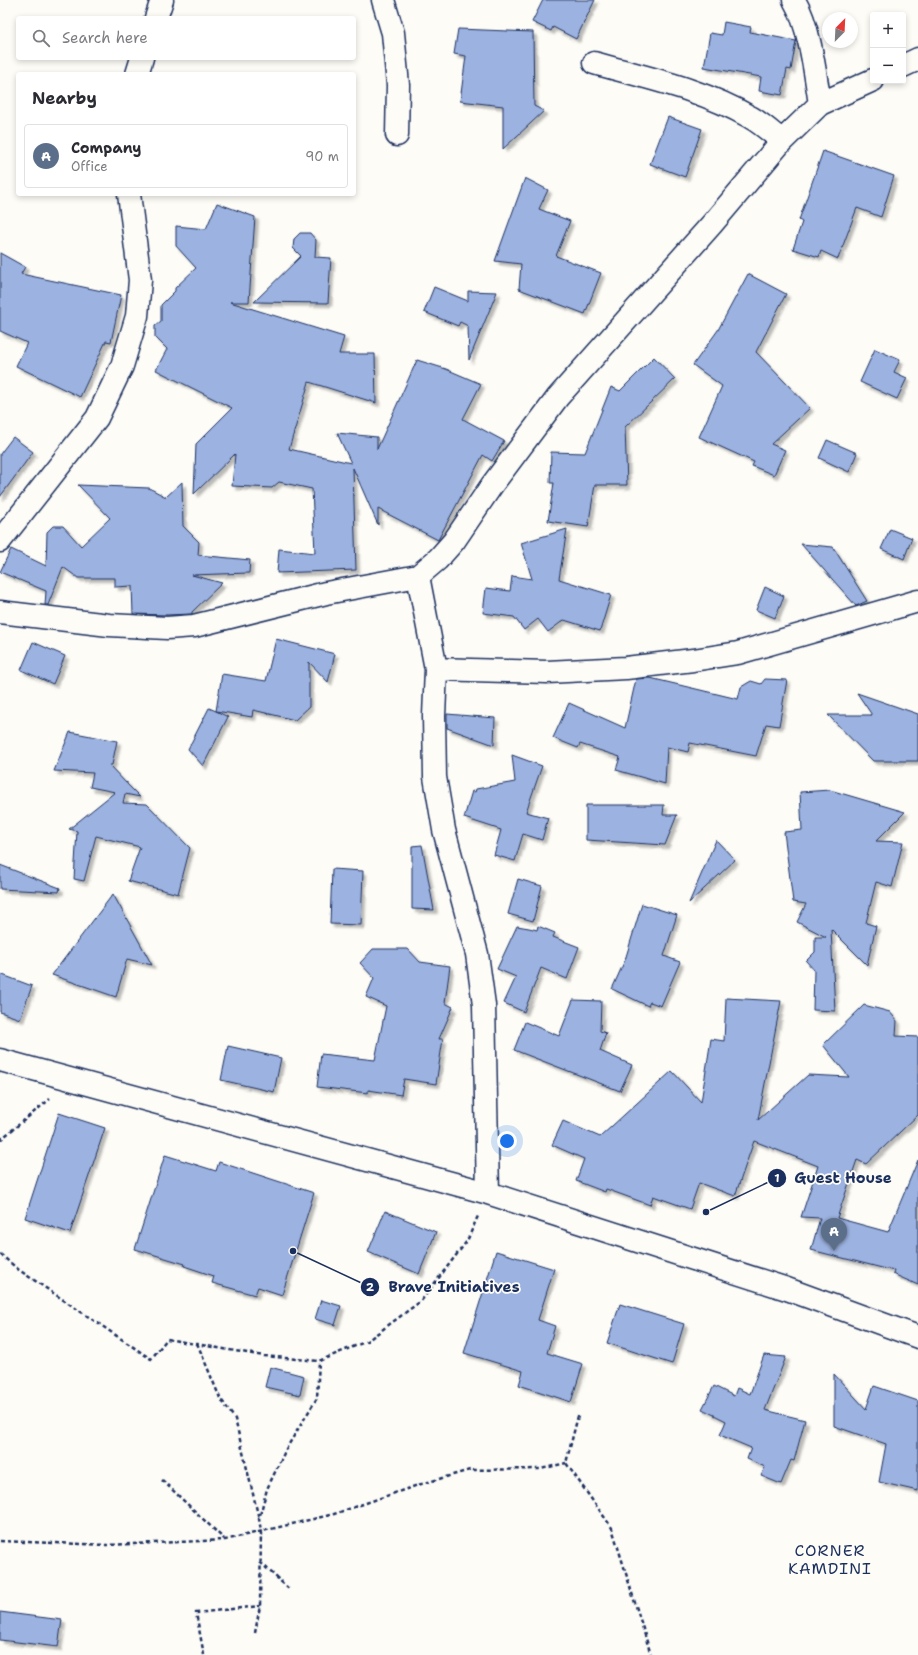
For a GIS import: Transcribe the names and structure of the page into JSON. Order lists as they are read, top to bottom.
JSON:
{
  "districts": ["CORNER KAMDINI"],
  "places": ["Guest House", "Brave Initiatives"],
  "north": "top right",
  "page": {
    "map_buttons": ["+", "−"],
    "search": "Search here",
    "heading": "Nearby",
    "list": [
      {
        "mark": "A",
        "name": "Company",
        "note": "Office",
        "value": "90 m"
      }
    ],
    "pins": "A"
  }
}
